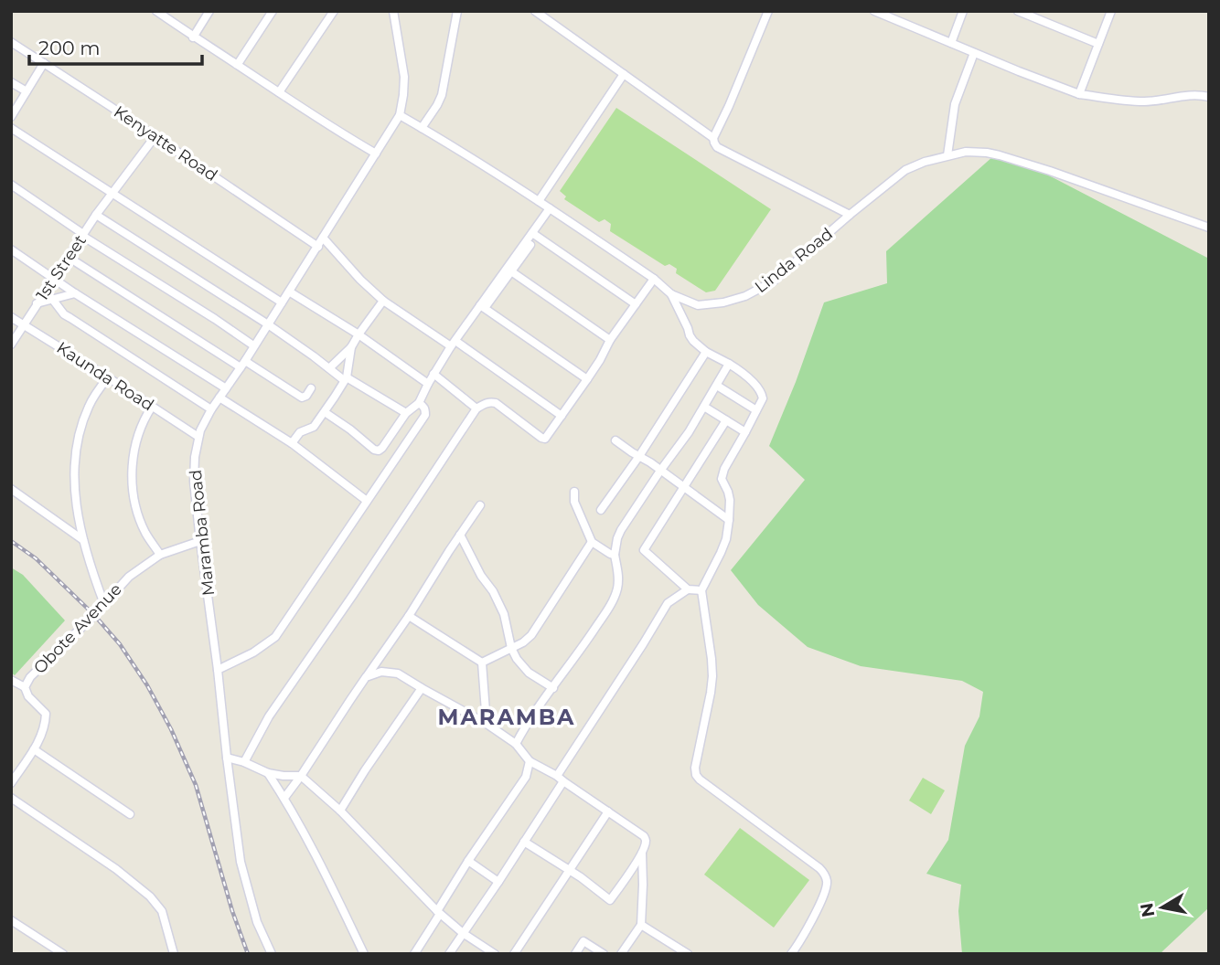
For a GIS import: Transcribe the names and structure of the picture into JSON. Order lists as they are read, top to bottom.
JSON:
{
  "streets": {
    "street": [
      "Kenyatte Road",
      "Linda Road",
      "1st Street",
      "Kaunda Road",
      "Maramba Road",
      "Obote Avenue"
    ]
  },
  "crossings": [
    ["Kenyatte Road", "1st Street"],
    ["Kenyatte Road", "Maramba Road"],
    ["Linda Road", "Maramba Road"],
    ["1st Street", "Kaunda Road"],
    ["Kaunda Road", "Maramba Road"],
    ["Maramba Road", "Obote Avenue"]
  ],
  "districts": ["MARAMBA"],
  "scale_bar": "200 m",
  "north": "left"
}
